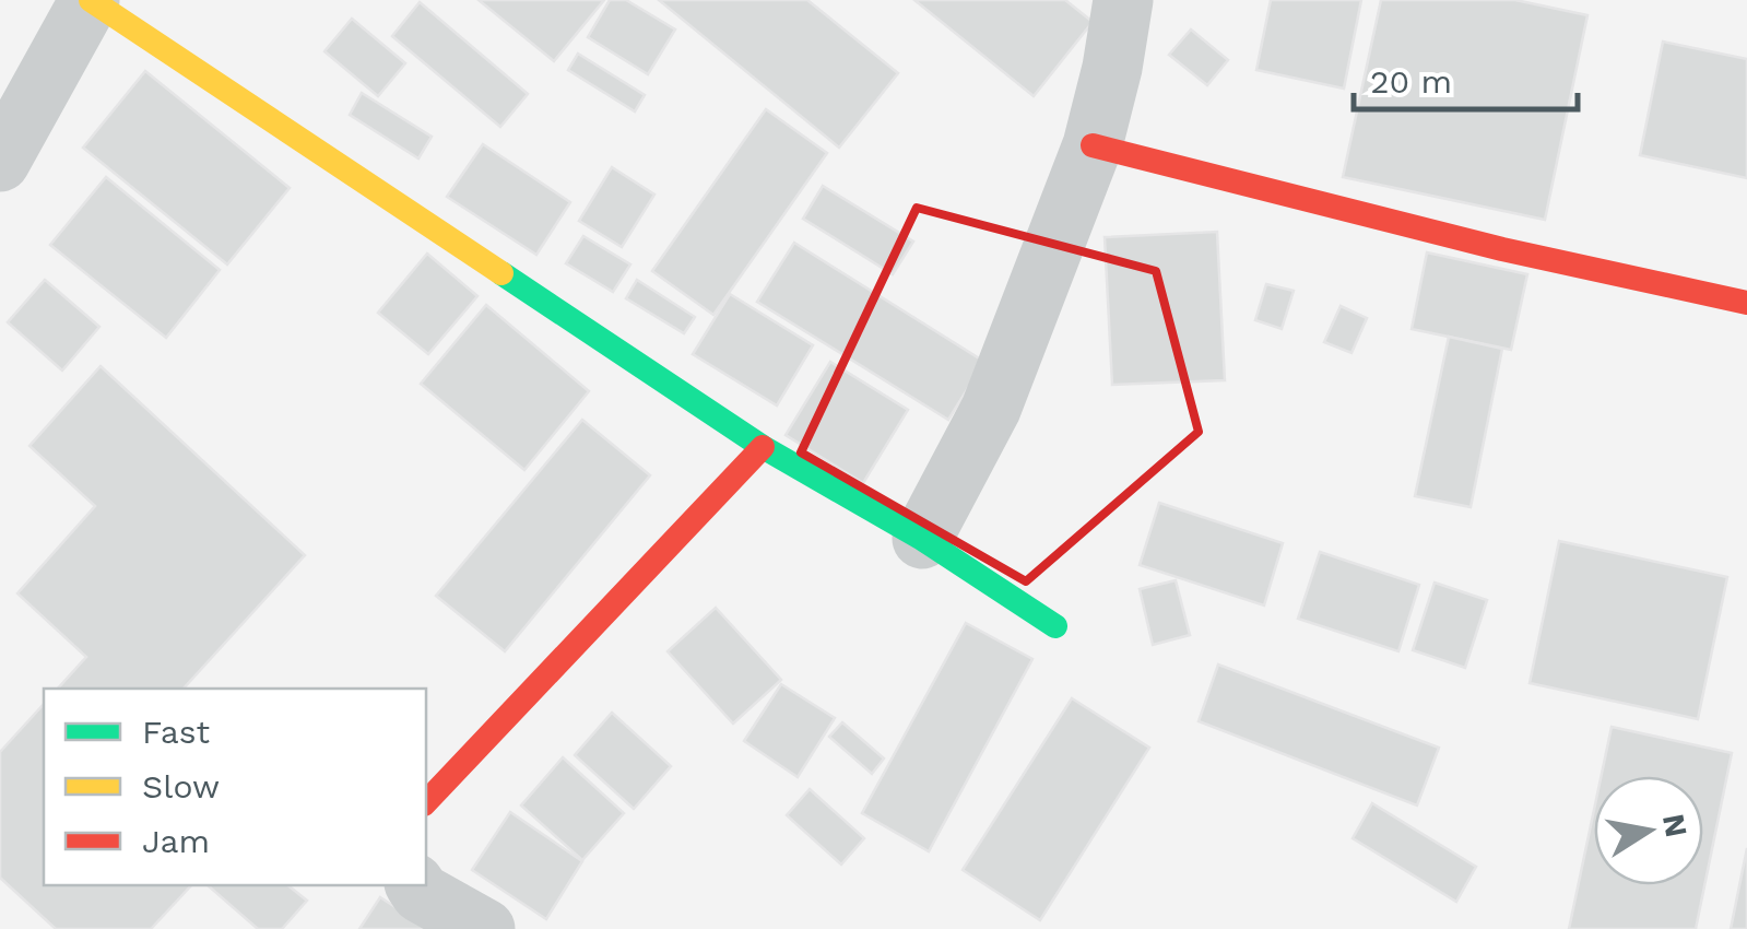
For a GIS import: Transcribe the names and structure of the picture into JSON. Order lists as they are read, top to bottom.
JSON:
{
  "legend": ["Fast", "Slow", "Jam"],
  "scale_bar": "20 m",
  "north": "right"
}
